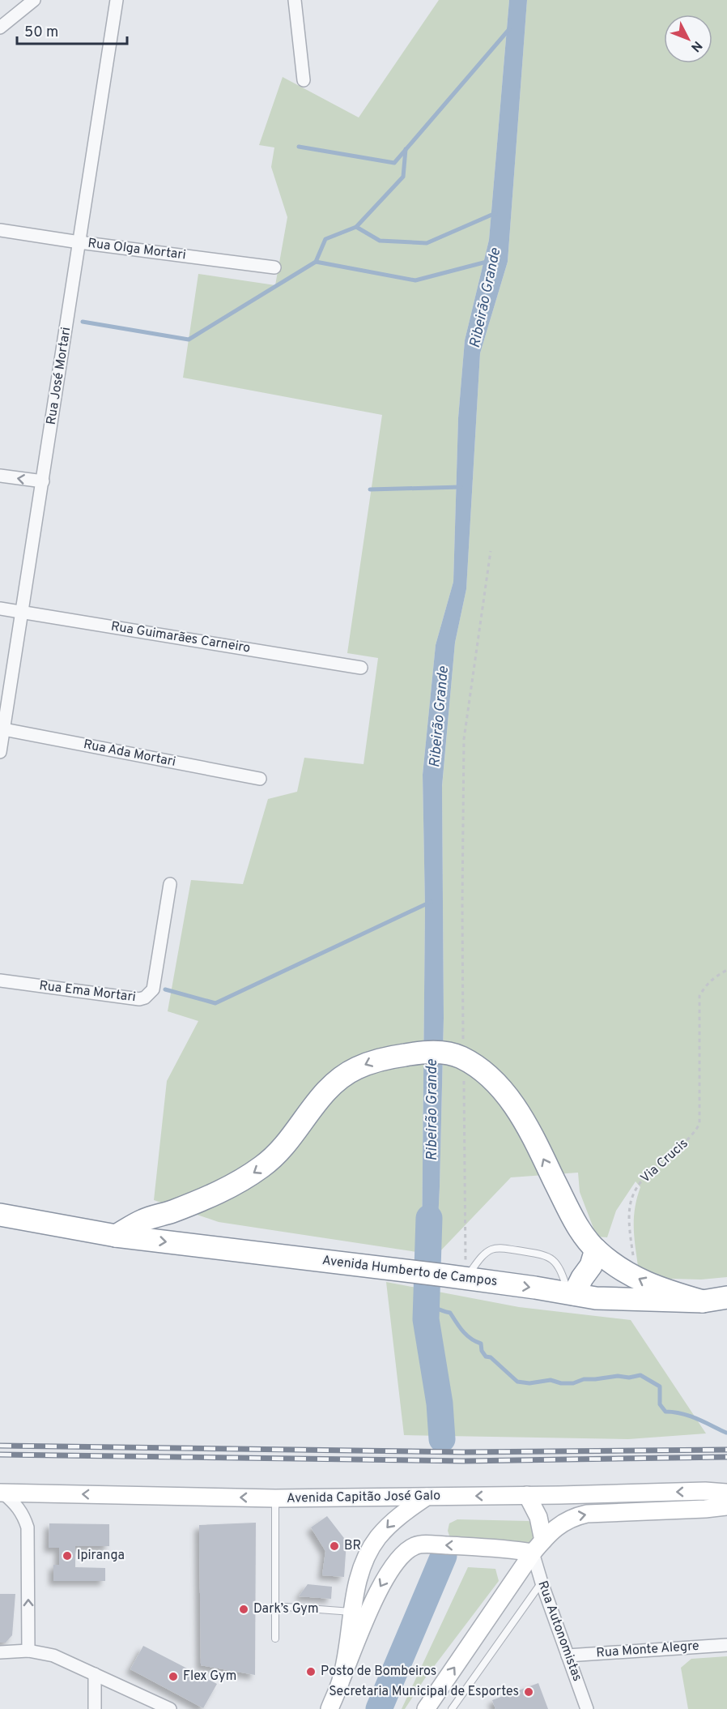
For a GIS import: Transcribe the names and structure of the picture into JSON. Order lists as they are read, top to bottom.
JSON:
{
  "streets": {
    "highway": ["Avenida Humberto de Campos"],
    "main road": ["Avenida Capitão José Galo"],
    "street": [
      "Rua Olga Mortari",
      "Rua José Mortari",
      "Rua Guimarães Carneiro",
      "Rua Ada Mortari",
      "Rua Ema Mortari",
      "Rua Autonomistas",
      "Rua Monte Alegre"
    ],
    "path": ["Via Crucis"]
  },
  "crossings": [
    ["Rua Olga Mortari", "Rua José Mortari"],
    ["Rua José Mortari", "Rua Guimarães Carneiro"],
    ["Rua José Mortari", "Rua Ada Mortari"],
    ["Rua Autonomistas", "Rua Monte Alegre"]
  ],
  "water": ["Ribeirão Grande"],
  "places": [
    "BR",
    "Ipiranga",
    "Dark’s Gym",
    "Posto de Bombeiros",
    "Flex Gym",
    "Secretaria Municipal de Esportes"
  ],
  "scale_bar": "50 m",
  "north": "bottom right"
}
